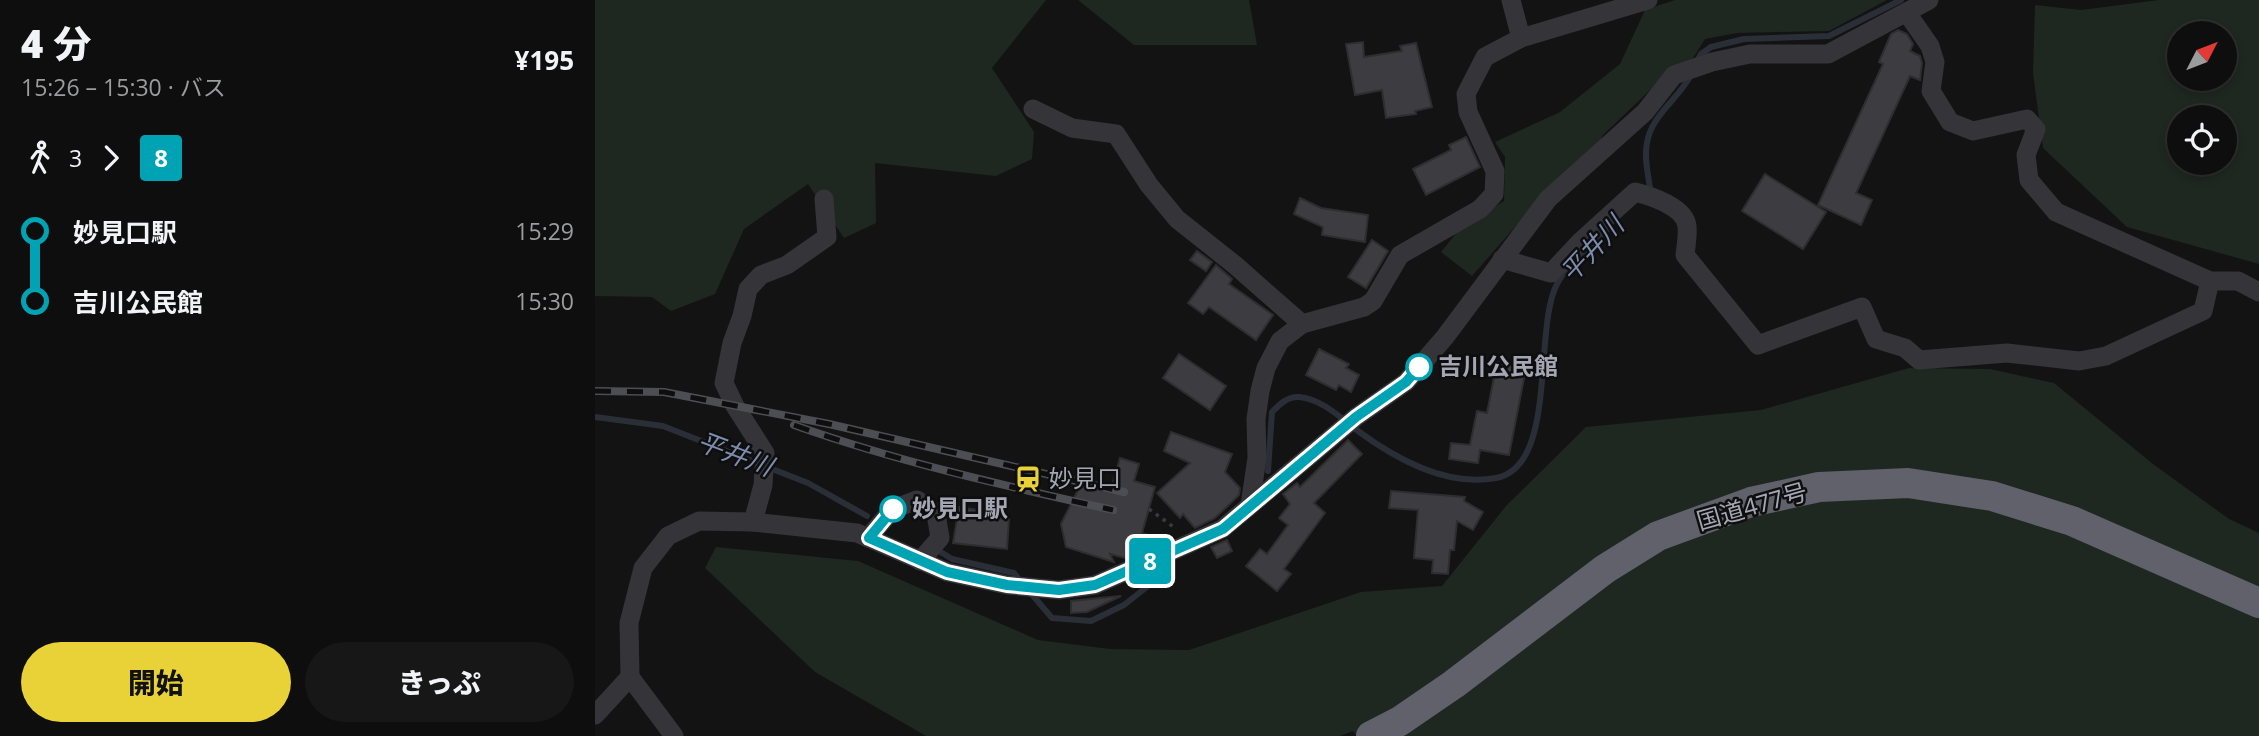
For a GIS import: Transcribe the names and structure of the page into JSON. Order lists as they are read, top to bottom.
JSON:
{
  "streets": {
    "highway": ["国道477号"]
  },
  "water": ["平井川"],
  "places": {
    "other": ["吉川公民館", "妙見口駅"],
    "station": ["妙見口"]
  },
  "lines": ["bus line 8"],
  "north": "top right",
  "page": {
    "heading": ["4 分", "15:26 – 15:30 · バス", "¥195"],
    "on_map": "8",
    "legs": ["3", "8"],
    "list": [
      {
        "name": "妙見口駅",
        "value": "15:29"
      },
      {
        "name": "吉川公民館",
        "value": "15:30"
      }
    ],
    "buttons": ["開始", "きっぷ"]
  }
}
